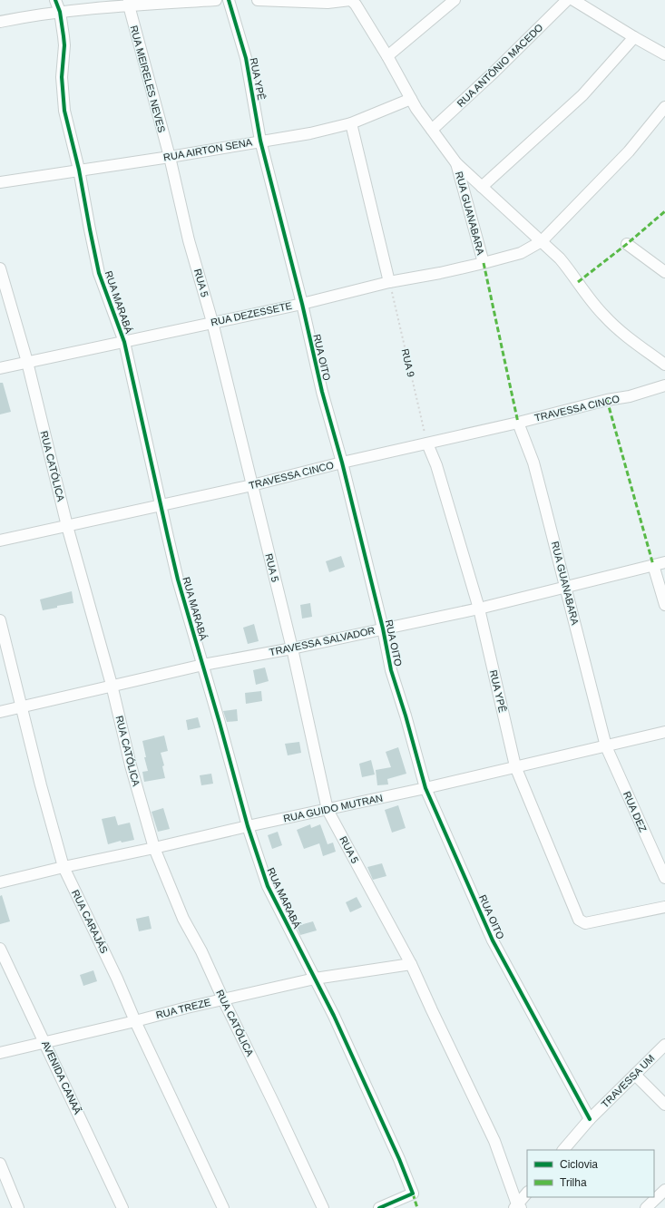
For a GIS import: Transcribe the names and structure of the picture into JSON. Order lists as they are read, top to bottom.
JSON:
{
  "streets": {
    "street": [
      "RUA ANTÔNIO MACEDO",
      "RUA MEIRELES NEVES",
      "RUA YPÊ",
      "RUA AIRTON SENA",
      "RUA GUANABARA",
      "RUA 5",
      "RUA MARABÁ",
      "RUA DEZESSETE",
      "RUA OITO",
      "TRAVESSA CINCO",
      "RUA CATÓLICA",
      "TRAVESSA SALVADOR",
      "RUA GUIDO MUTRAN",
      "RUA DEZ",
      "RUA CARAJÁS",
      "RUA TREZE",
      "AVENIDA CANAÃ",
      "TRAVESSA UM"
    ],
    "path": ["RUA 9"]
  },
  "crossings": [
    ["RUA MEIRELES NEVES", "RUA AIRTON SENA"],
    ["RUA MEIRELES NEVES", "RUA 5"],
    ["RUA YPÊ", "RUA AIRTON SENA"],
    ["RUA YPÊ", "RUA OITO"],
    ["RUA YPÊ", "RUA 9"],
    ["RUA YPÊ", "TRAVESSA CINCO"],
    ["RUA YPÊ", "TRAVESSA SALVADOR"],
    ["RUA YPÊ", "RUA GUIDO MUTRAN"],
    ["RUA AIRTON SENA", "RUA 5"],
    ["RUA AIRTON SENA", "RUA MARABÁ"],
    ["RUA AIRTON SENA", "RUA OITO"],
    ["RUA GUANABARA", "RUA DEZESSETE"],
    ["RUA GUANABARA", "TRAVESSA CINCO"],
    ["RUA GUANABARA", "TRAVESSA SALVADOR"],
    ["RUA GUANABARA", "RUA GUIDO MUTRAN"],
    ["RUA GUANABARA", "RUA DEZ"],
    ["RUA 5", "RUA DEZESSETE"],
    ["RUA 5", "TRAVESSA CINCO"],
    ["RUA 5", "TRAVESSA SALVADOR"],
    ["RUA 5", "RUA GUIDO MUTRAN"],
    ["RUA 5", "RUA TREZE"],
    ["RUA MARABÁ", "RUA DEZESSETE"],
    ["RUA MARABÁ", "TRAVESSA CINCO"],
    ["RUA MARABÁ", "TRAVESSA SALVADOR"],
    ["RUA MARABÁ", "RUA GUIDO MUTRAN"],
    ["RUA MARABÁ", "RUA TREZE"],
    ["RUA DEZESSETE", "RUA OITO"],
    ["RUA DEZESSETE", "RUA 9"],
    ["RUA DEZESSETE", "RUA CATÓLICA"],
    ["RUA OITO", "TRAVESSA CINCO"],
    ["RUA OITO", "TRAVESSA SALVADOR"],
    ["RUA OITO", "RUA GUIDO MUTRAN"],
    ["RUA OITO", "TRAVESSA UM"],
    ["RUA 9", "TRAVESSA CINCO"],
    ["TRAVESSA CINCO", "RUA CATÓLICA"],
    ["RUA CATÓLICA", "TRAVESSA SALVADOR"],
    ["RUA CATÓLICA", "RUA GUIDO MUTRAN"],
    ["RUA CATÓLICA", "RUA TREZE"],
    ["TRAVESSA SALVADOR", "RUA CARAJÁS"],
    ["RUA GUIDO MUTRAN", "RUA DEZ"],
    ["RUA GUIDO MUTRAN", "RUA CARAJÁS"],
    ["RUA CARAJÁS", "RUA TREZE"],
    ["RUA TREZE", "AVENIDA CANAÃ"]
  ],
  "legend": ["Ciclovia", "Trilha"]
}
